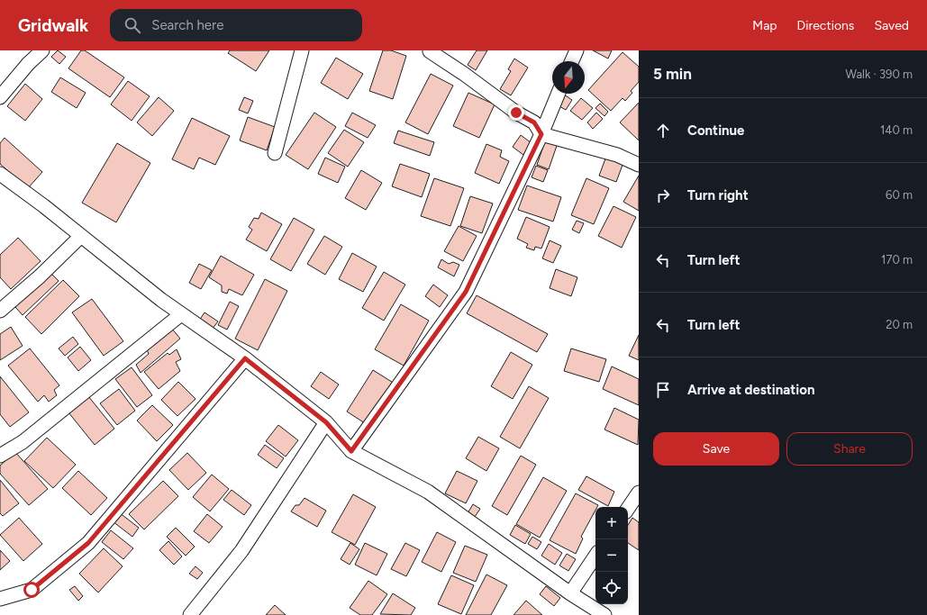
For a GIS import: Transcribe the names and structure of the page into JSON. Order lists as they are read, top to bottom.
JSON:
{
  "north": "bottom",
  "page": {
    "header": "Gridwalk",
    "search": "Search here",
    "nav": ["Map", "Directions", "Saved"],
    "heading": ["5 min", "Walk · 390 m"],
    "list": [
      ["Continue", "140 m"],
      ["Turn right", "60 m"],
      ["Turn left", "170 m"],
      ["Turn left", "20 m"],
      "Arrive at destination"
    ],
    "buttons": ["Save", "Share"],
    "map_buttons": ["+", "−"]
  }
}
